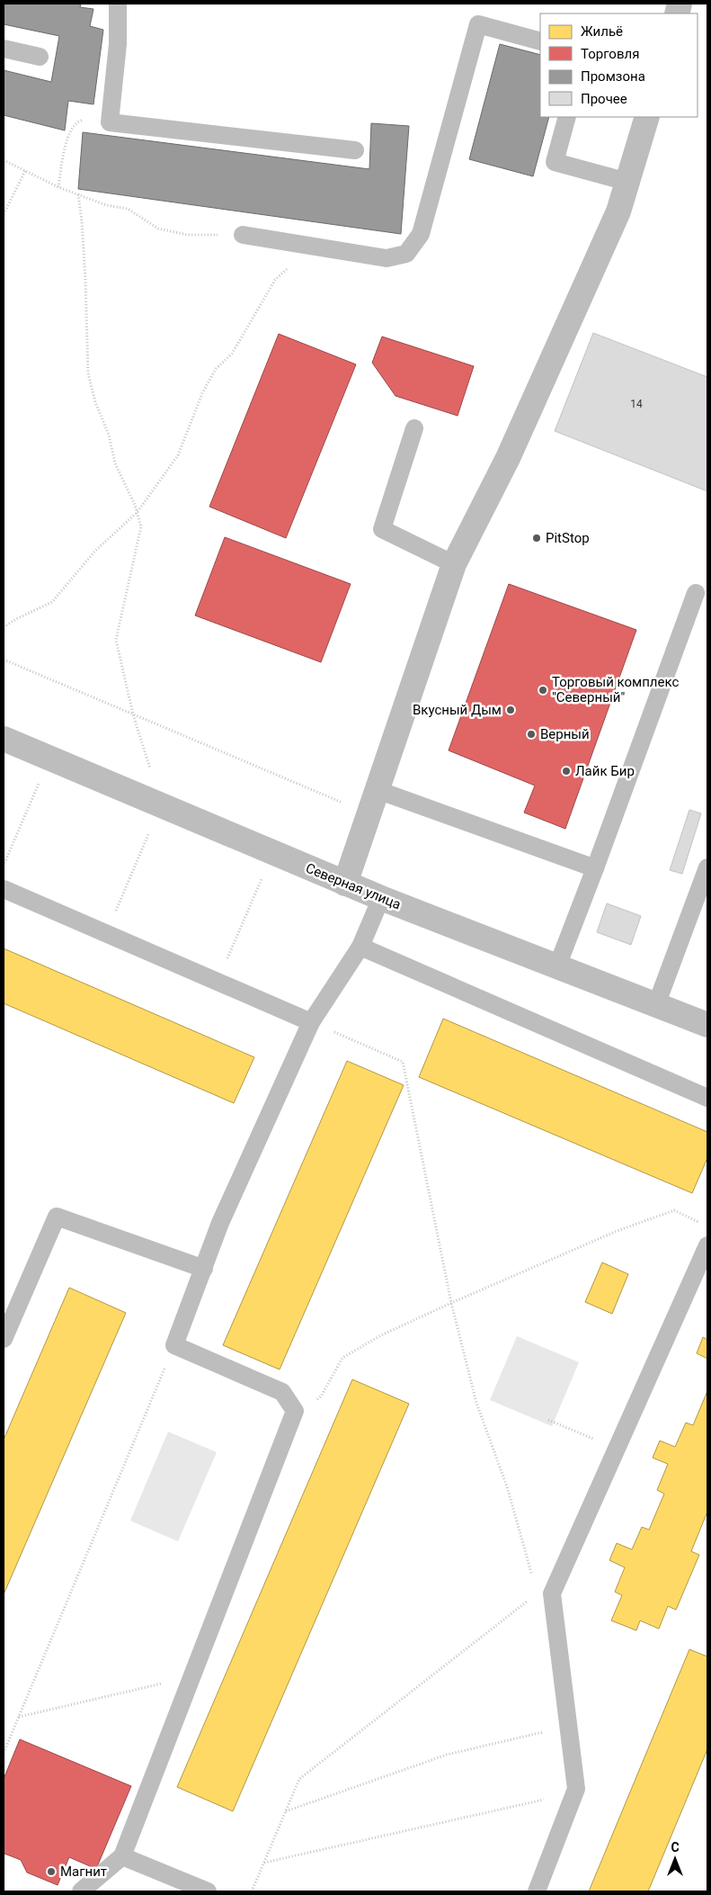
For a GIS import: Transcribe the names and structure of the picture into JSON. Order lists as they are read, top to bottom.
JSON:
{
  "streets": {
    "street": ["Северная улица"]
  },
  "places": [
    "PitStop",
    "Торговый комплекс \"Северный\"",
    "Вкусный Дым",
    "Верный",
    "Лайк Бир",
    "Магнит"
  ],
  "house_numbers": ["14"],
  "legend": [
    "Жильё",
    "Торговля",
    "Промзона",
    "Прочее"
  ],
  "north": "top"
}
